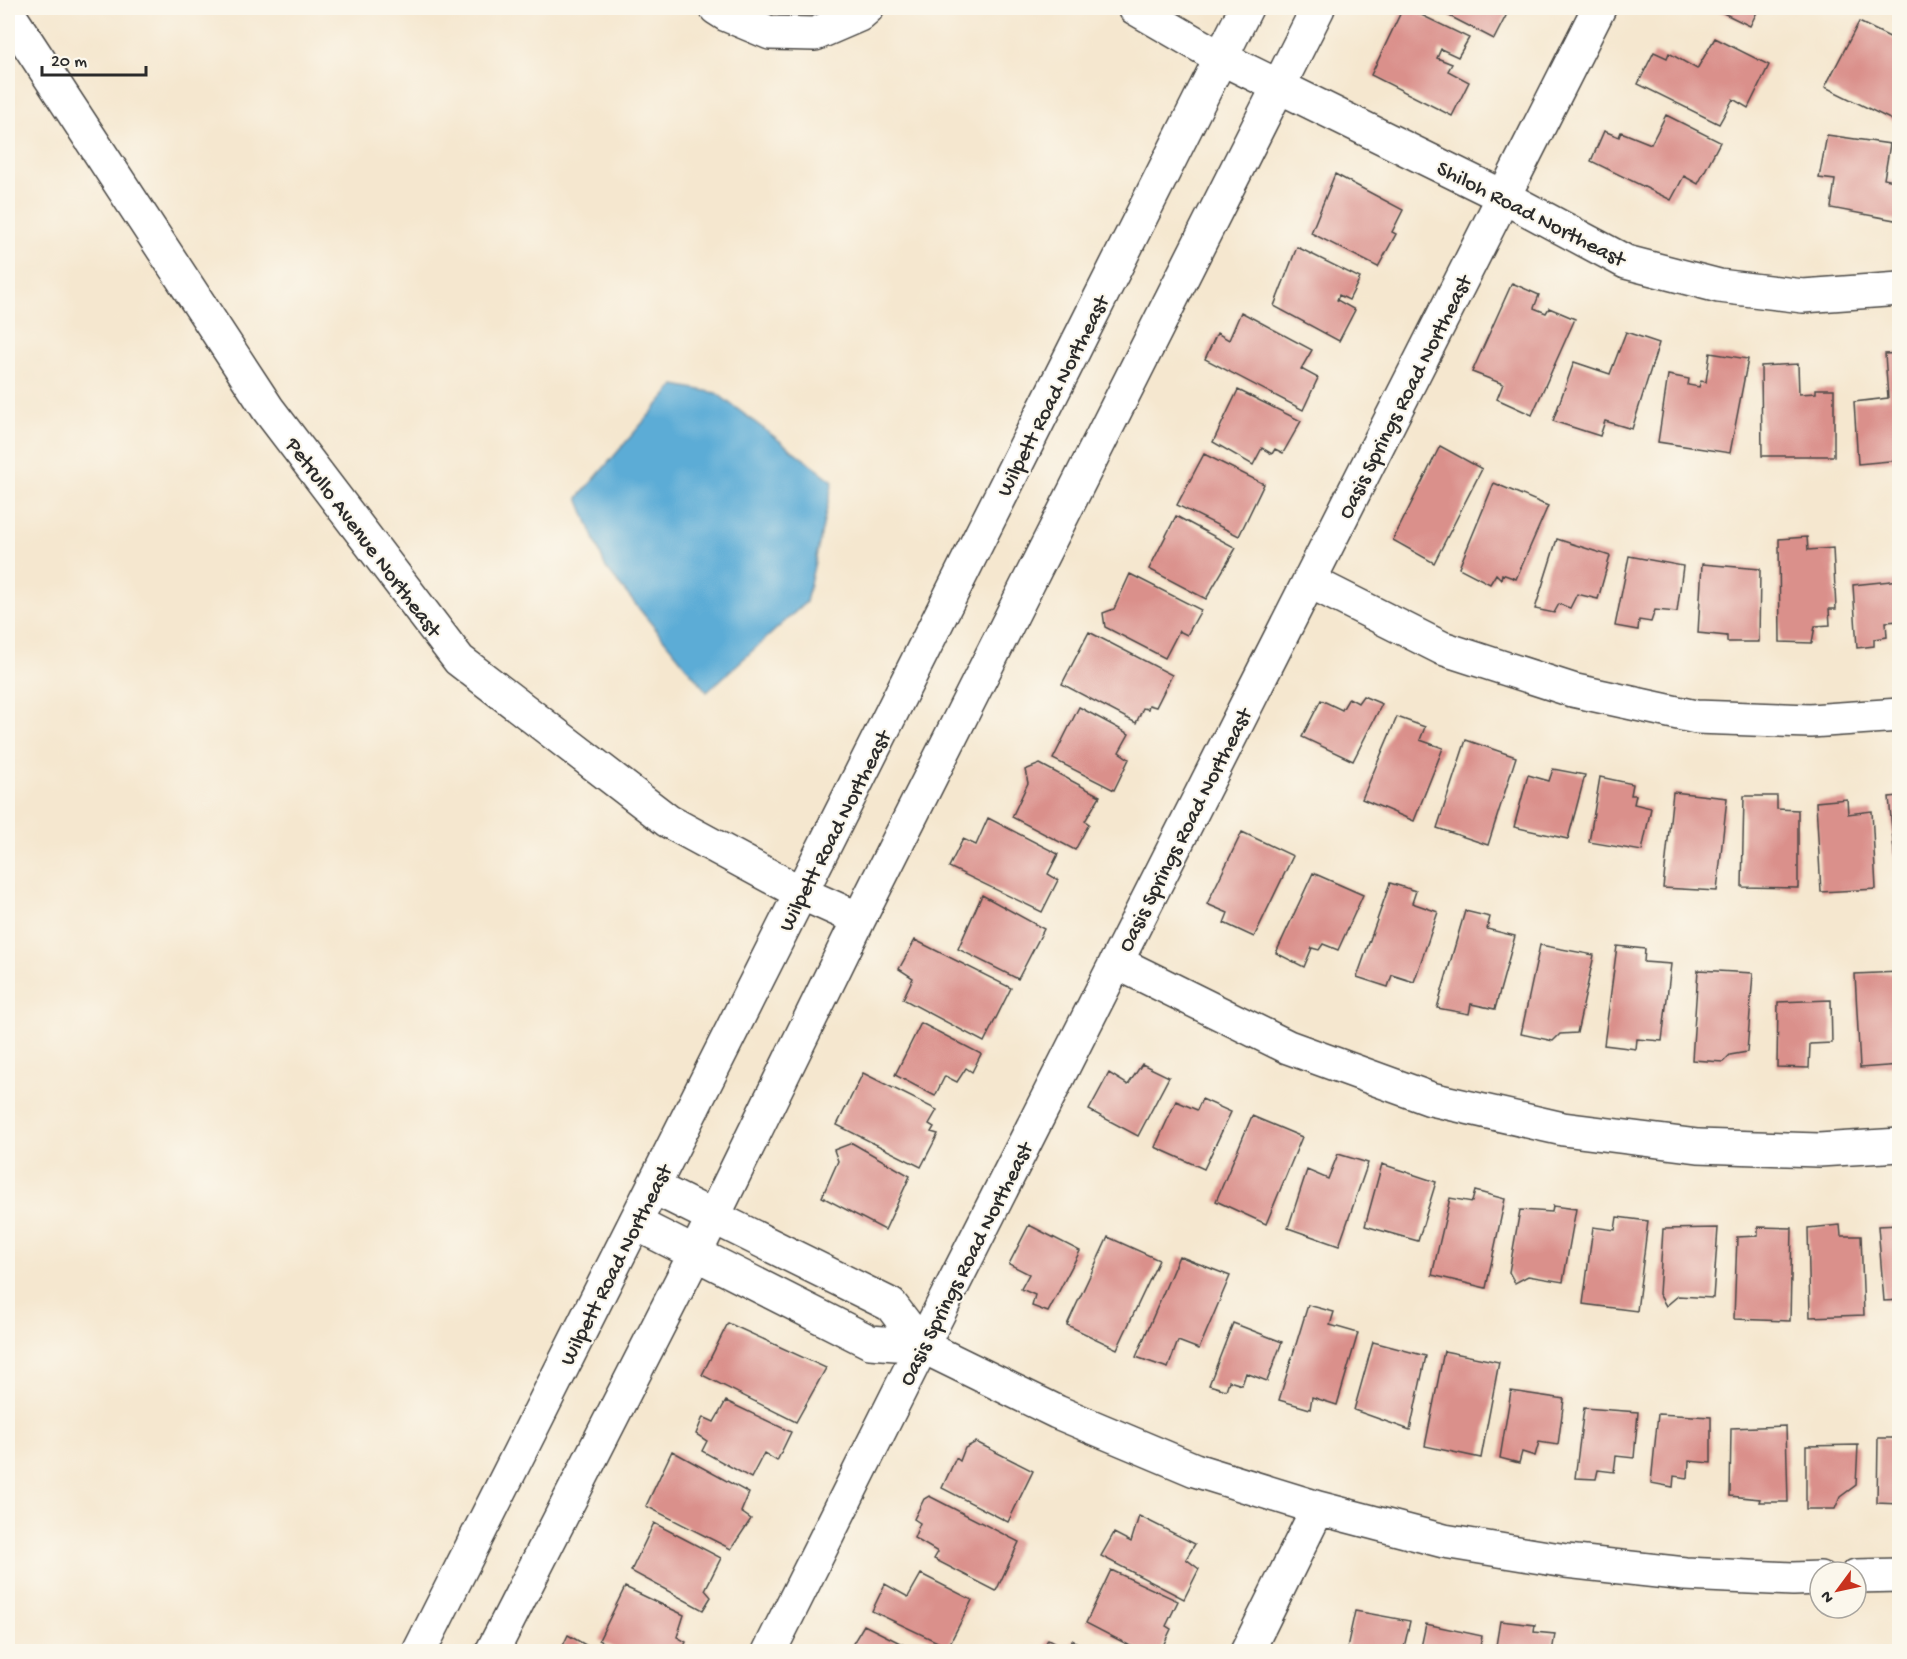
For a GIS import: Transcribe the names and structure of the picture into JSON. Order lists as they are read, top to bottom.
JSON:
{
  "streets": {
    "street": [
      "Shiloh Road Northeast",
      "Wilpett Road Northeast",
      "Oasis Springs Road Northeast",
      "Petrullo Avenue Northeast"
    ]
  },
  "crossings": [
    ["Shiloh Road Northeast", "Wilpett Road Northeast"],
    ["Shiloh Road Northeast", "Oasis Springs Road Northeast"],
    ["Wilpett Road Northeast", "Petrullo Avenue Northeast"]
  ],
  "scale_bar": "20 m",
  "north": "bottom left"
}
